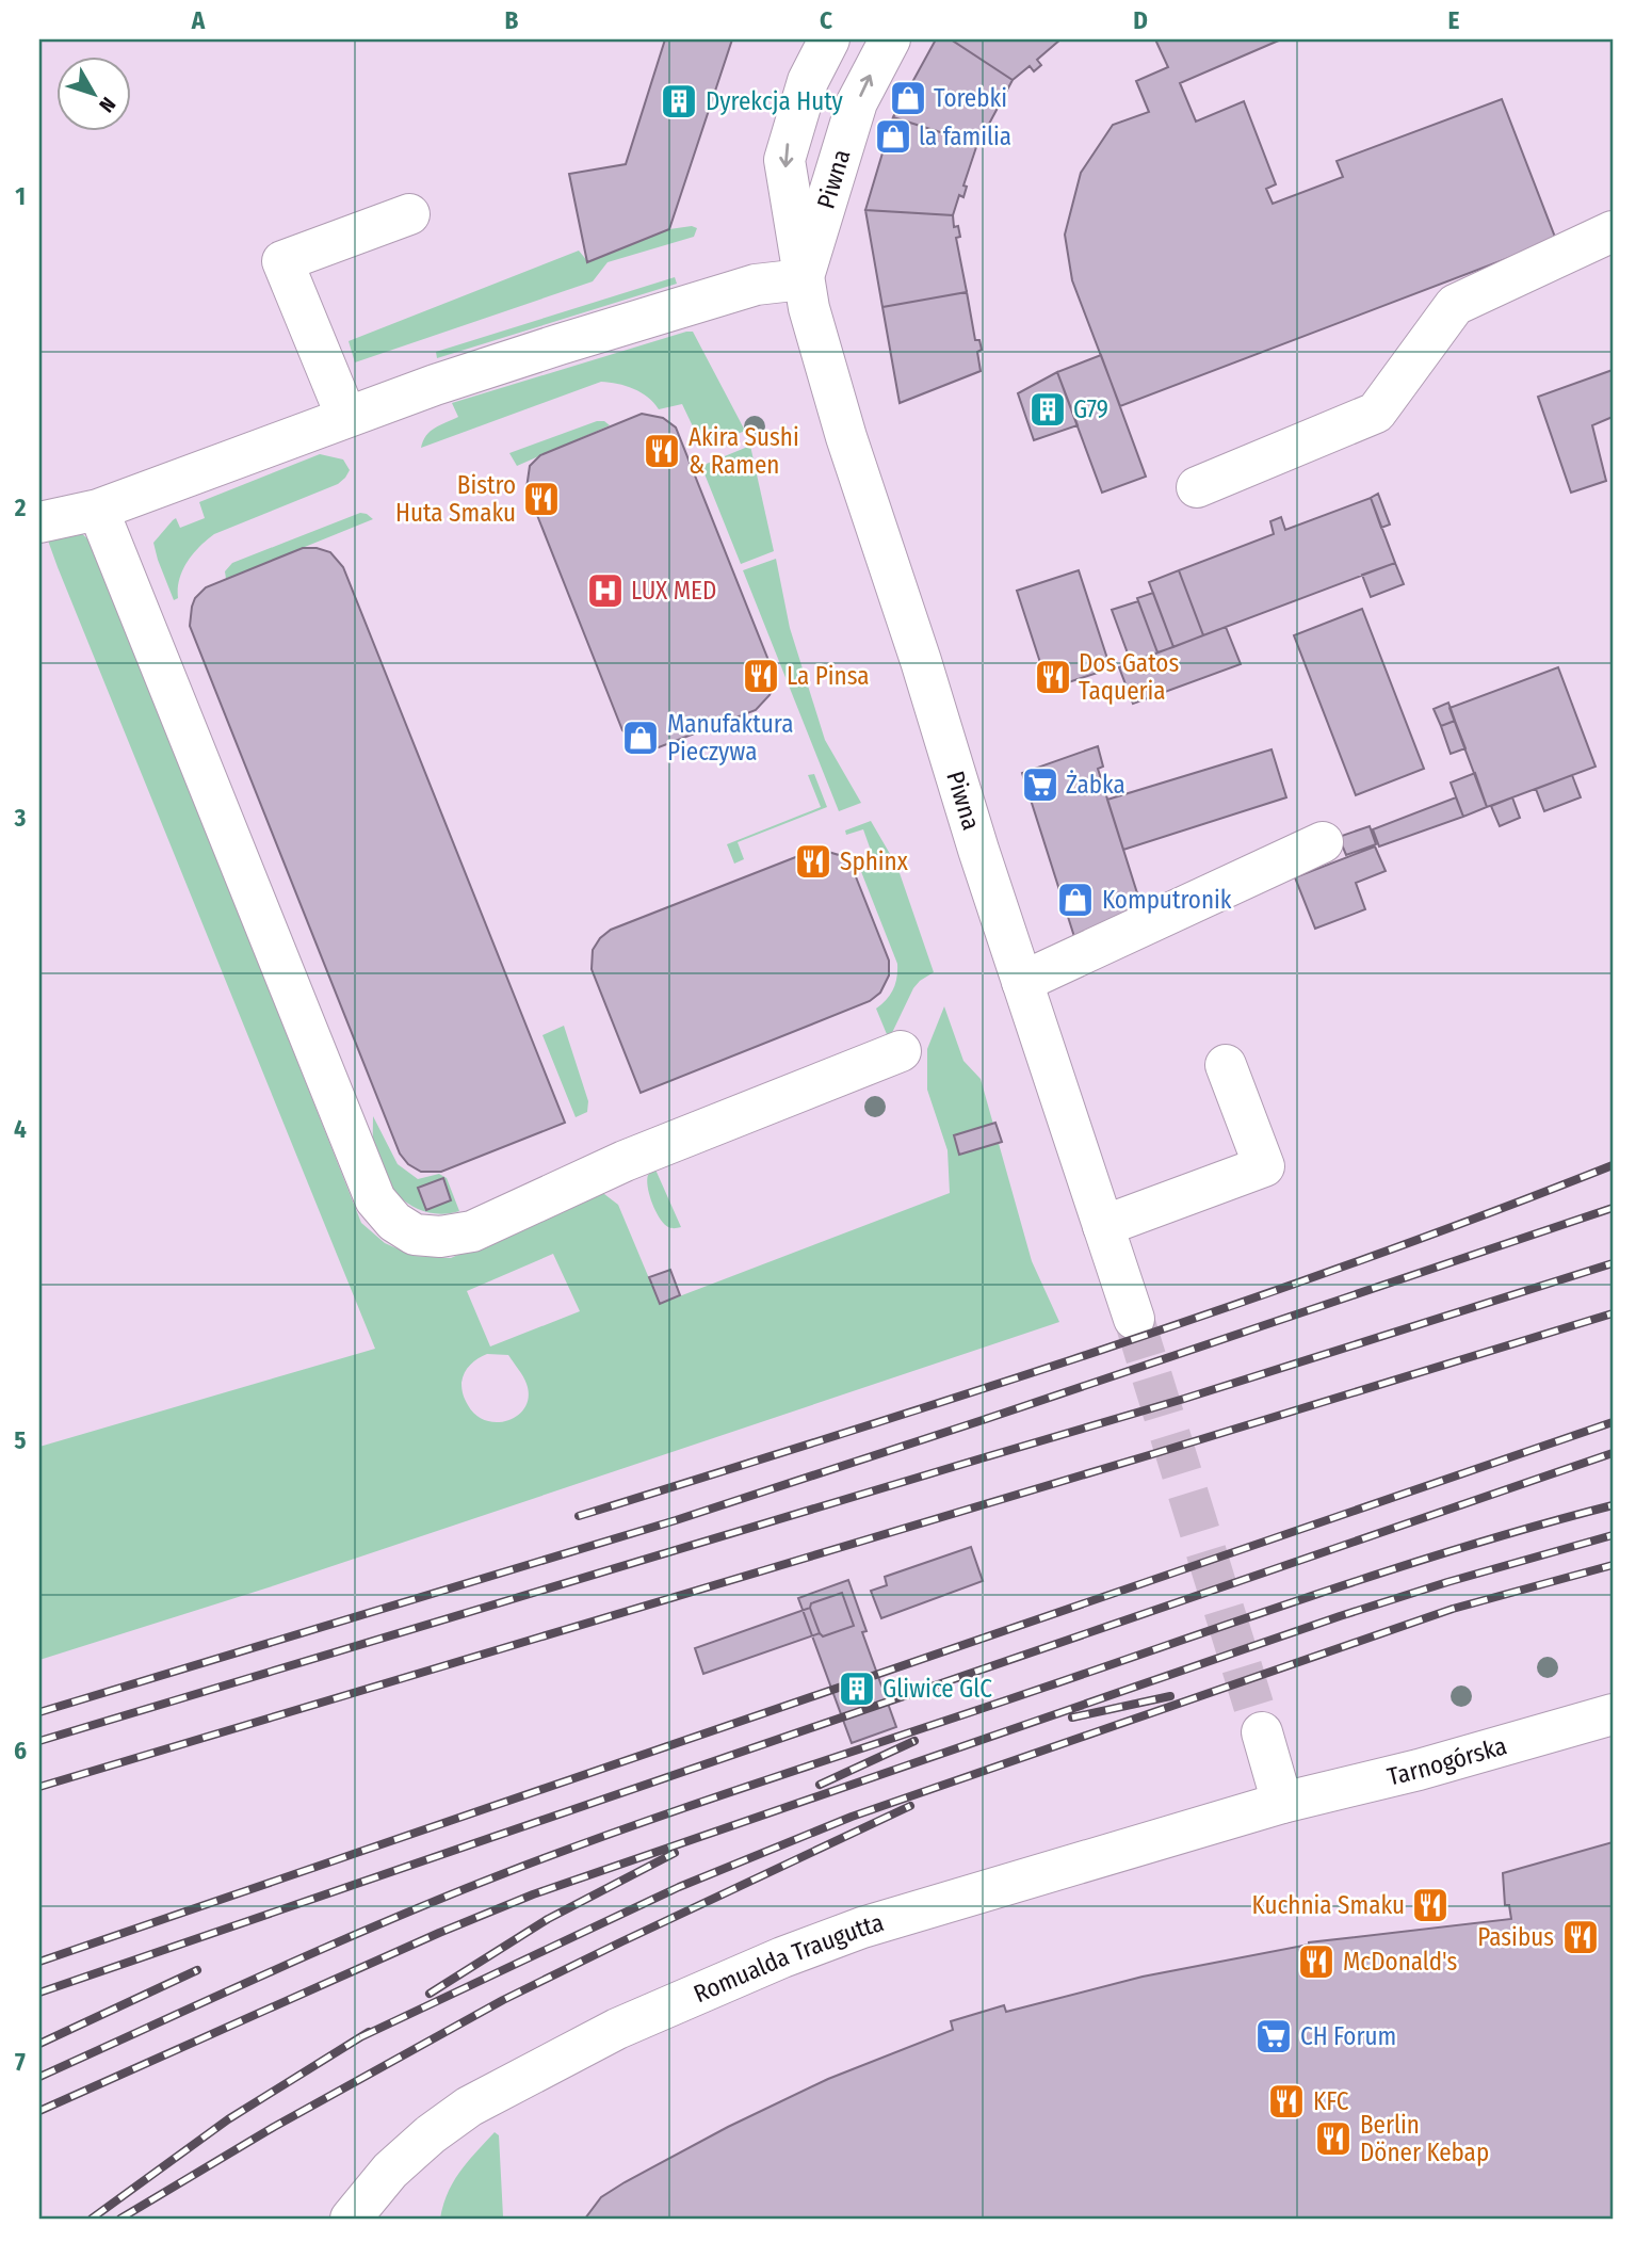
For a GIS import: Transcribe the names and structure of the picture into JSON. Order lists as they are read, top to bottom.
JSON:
{
  "streets": {
    "main road": ["Piwna", "Tarnogórska", "Romualda Traugutta"]
  },
  "crossings": [
    ["Tarnogórska", "Romualda Traugutta"]
  ],
  "places": {
    "shop": [
      "Torebki",
      "la familia",
      "Manufaktura Pieczywa",
      "Komputronik"
    ],
    "building": ["Dyrekcja Huty", "G79", "Gliwice GlC"],
    "restaurant": [
      "Akira Sushi & Ramen",
      "Bistro Huta Smaku",
      "La Pinsa",
      "Dos Gatos Taqueria",
      "Sphinx",
      "Kuchnia Smaku",
      "Pasibus",
      "McDonald's",
      "KFC",
      "Berlin Döner Kebap"
    ],
    "hospital": ["LUX MED"],
    "supermarket": ["Żabka", "CH Forum"]
  },
  "north": "bottom right",
  "grid": {
    "columns": [
      "A",
      "B",
      "C",
      "D",
      "E"
    ],
    "rows": [
      "1",
      "2",
      "3",
      "4",
      "5",
      "6",
      "7"
    ]
  }
}
